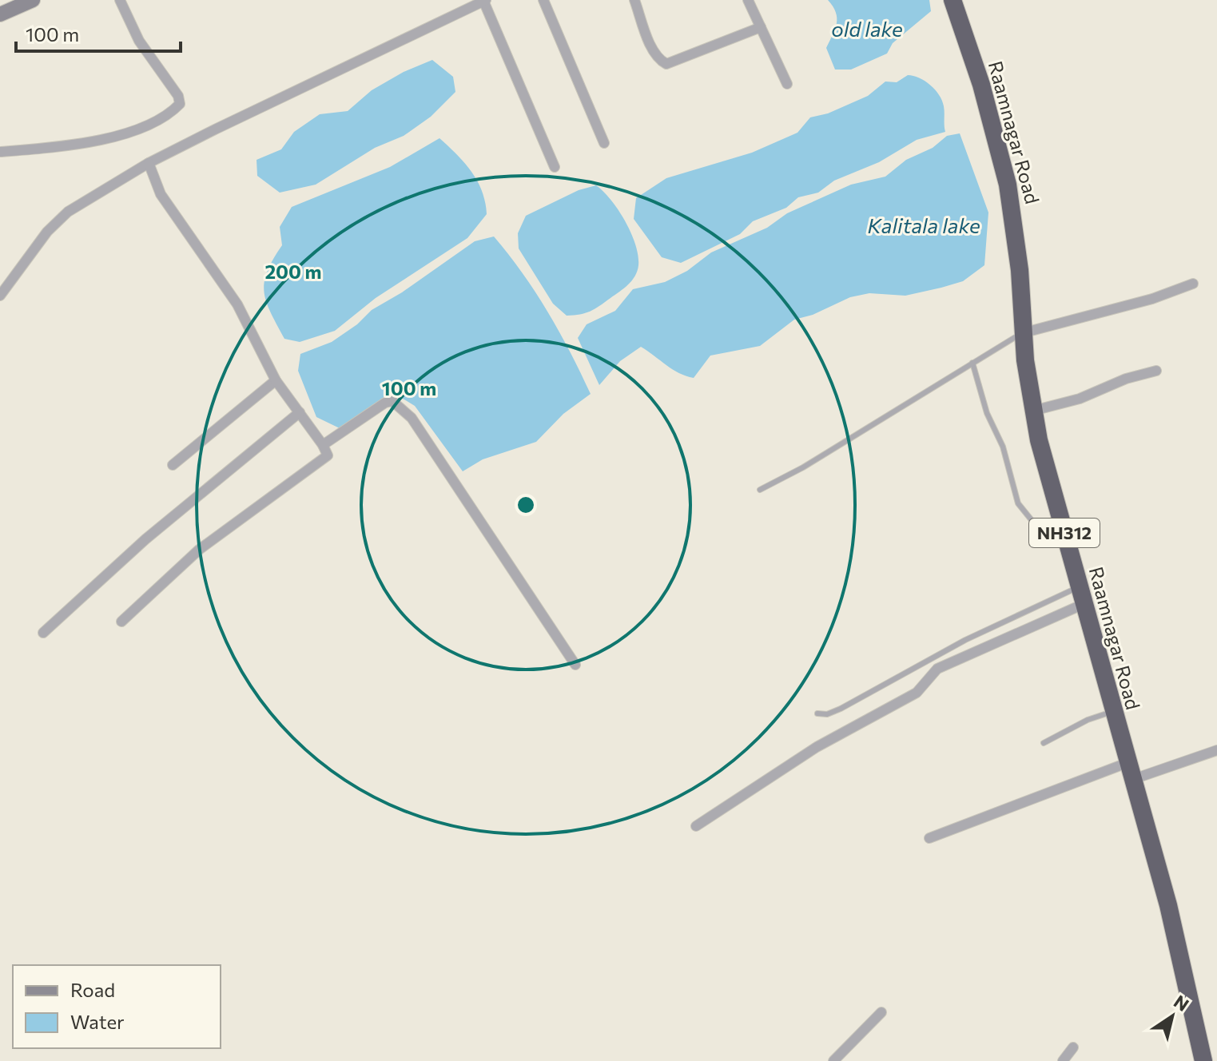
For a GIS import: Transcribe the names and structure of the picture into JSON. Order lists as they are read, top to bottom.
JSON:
{
  "streets": {
    "highway": ["Raamnagar Road", "NH312"]
  },
  "water": ["old lake", "Kalitala lake"],
  "legend": ["Road", "Water"],
  "scale_bar": "100 m",
  "north": "top right",
  "rings": ["200 m", "100 m"]
}
